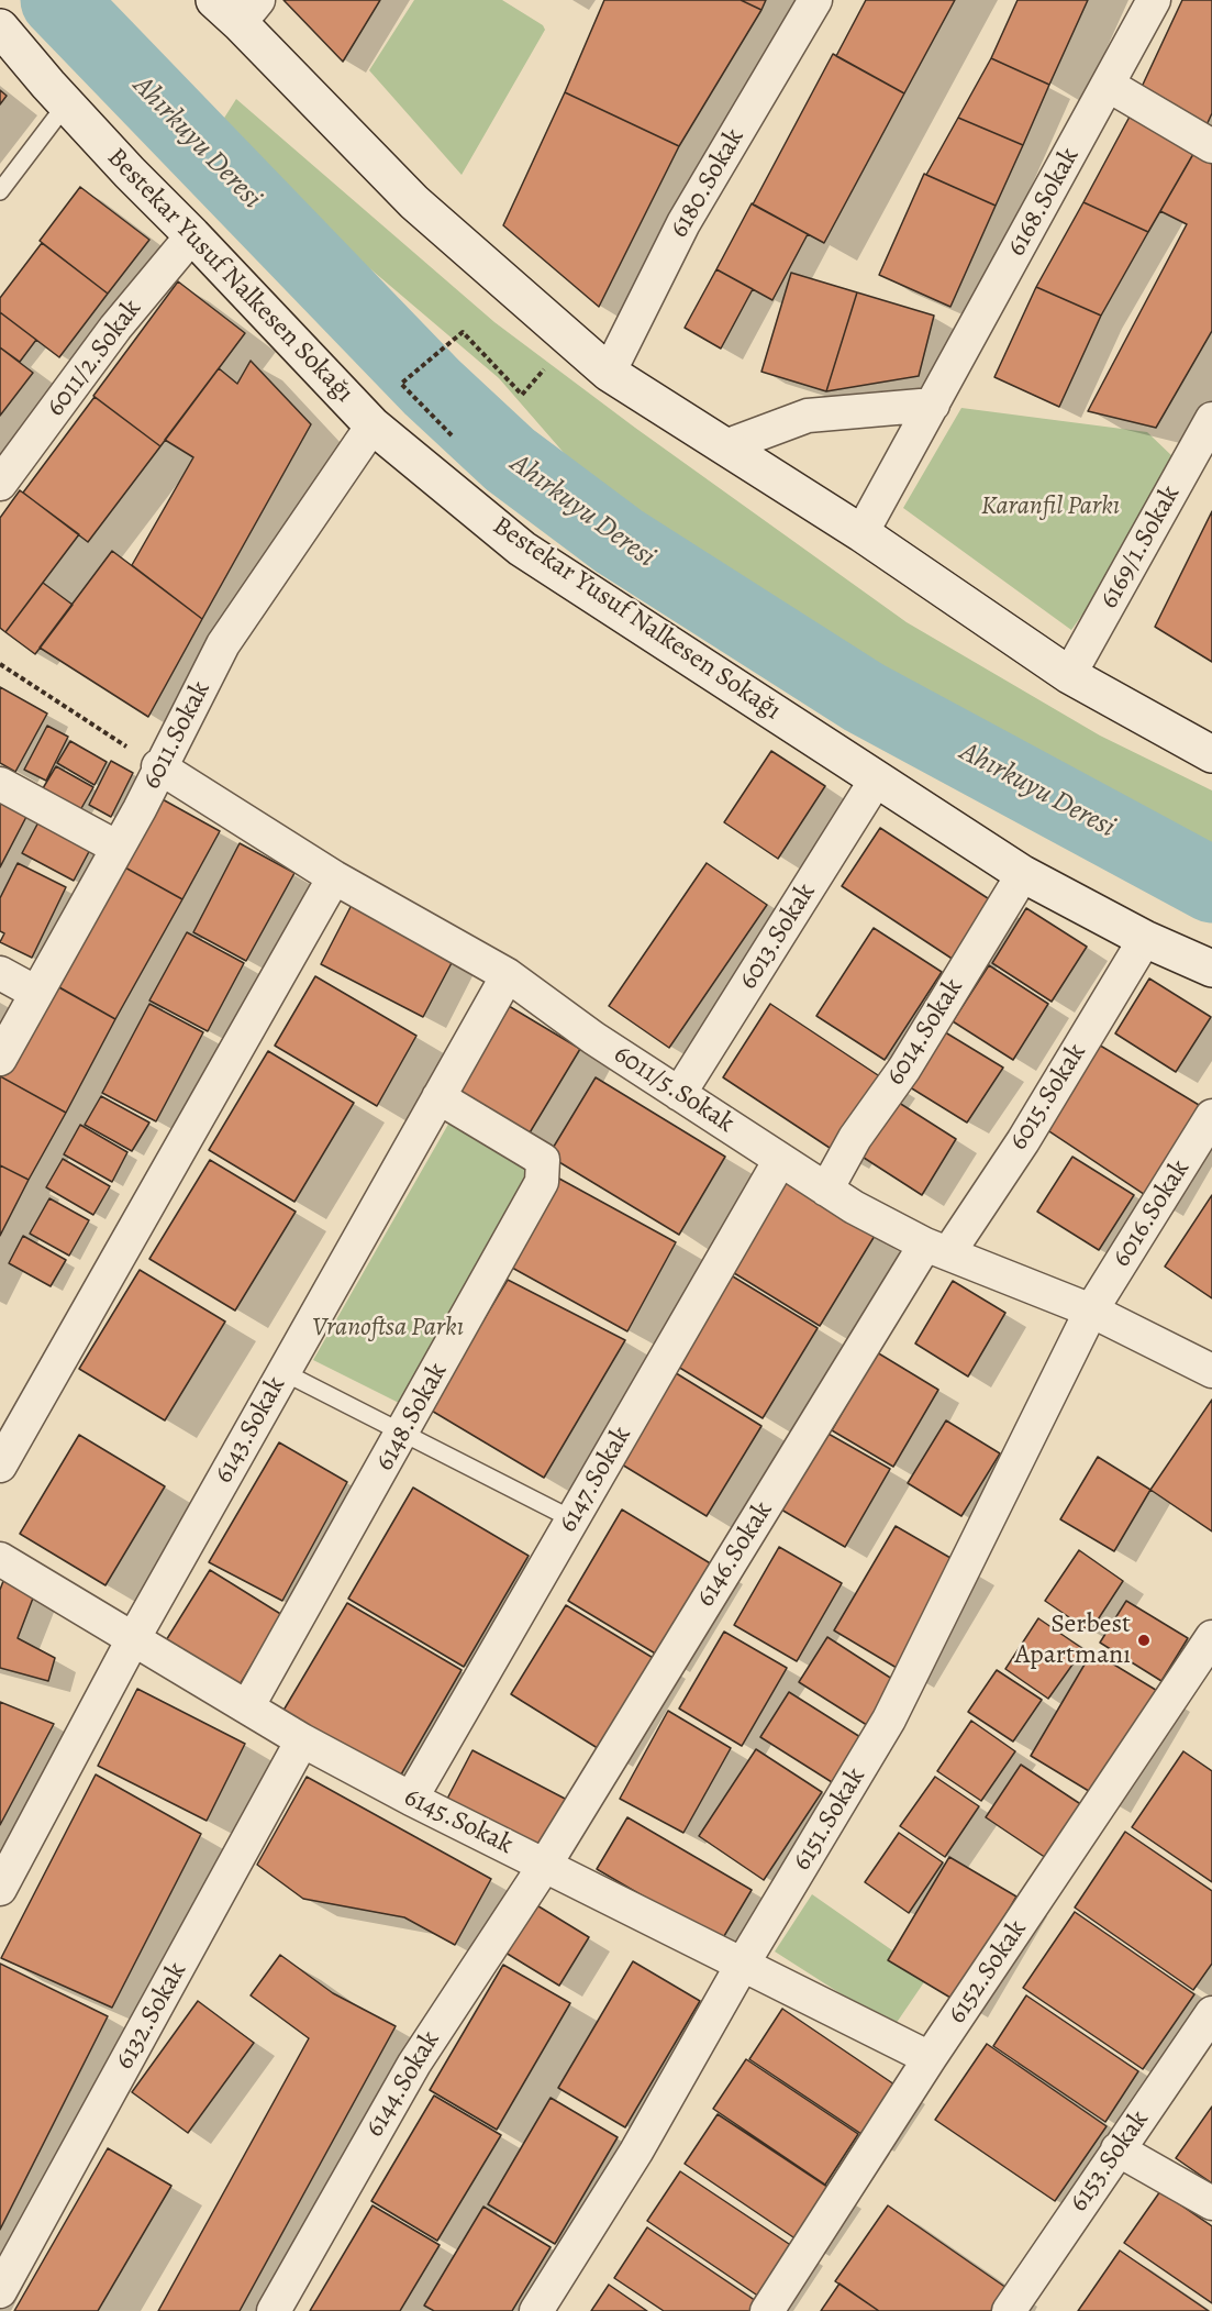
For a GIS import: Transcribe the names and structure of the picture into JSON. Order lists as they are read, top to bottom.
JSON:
{
  "streets": {
    "main road": ["Bestekar Yusuf Nalkesen Sokağı"],
    "street": [
      "6180.Sokak",
      "6168.Sokak",
      "6011/2.Sokak",
      "6169/1.Sokak",
      "6011.Sokak",
      "6013.Sokak",
      "6014.Sokak",
      "6011/5.Sokak",
      "6015.Sokak",
      "6016.Sokak",
      "6148.Sokak",
      "6143.Sokak",
      "6147.Sokak",
      "6146.Sokak",
      "6151.Sokak",
      "6145.Sokak",
      "6152.Sokak",
      "6132.Sokak",
      "6144.Sokak",
      "6153.Sokak"
    ]
  },
  "crossings": [
    ["Bestekar Yusuf Nalkesen Sokağı", "6011/2.Sokak"],
    ["Bestekar Yusuf Nalkesen Sokağı", "6011.Sokak"],
    ["Bestekar Yusuf Nalkesen Sokağı", "6013.Sokak"],
    ["Bestekar Yusuf Nalkesen Sokağı", "6014.Sokak"],
    ["Bestekar Yusuf Nalkesen Sokağı", "6015.Sokak"],
    ["6011.Sokak", "6011/5.Sokak"],
    ["6013.Sokak", "6011/5.Sokak"],
    ["6014.Sokak", "6011/5.Sokak"],
    ["6011/5.Sokak", "6015.Sokak"],
    ["6011/5.Sokak", "6016.Sokak"],
    ["6011/5.Sokak", "6143.Sokak"],
    ["6011/5.Sokak", "6147.Sokak"],
    ["6011/5.Sokak", "6146.Sokak"],
    ["6011/5.Sokak", "6151.Sokak"],
    ["6015.Sokak", "6146.Sokak"],
    ["6016.Sokak", "6151.Sokak"],
    ["6148.Sokak", "6143.Sokak"],
    ["6148.Sokak", "6145.Sokak"],
    ["6143.Sokak", "6145.Sokak"],
    ["6147.Sokak", "6145.Sokak"],
    ["6146.Sokak", "6145.Sokak"],
    ["6146.Sokak", "6144.Sokak"],
    ["6151.Sokak", "6145.Sokak"],
    ["6145.Sokak", "6152.Sokak"],
    ["6145.Sokak", "6132.Sokak"],
    ["6145.Sokak", "6144.Sokak"]
  ],
  "water": ["Ahırkuyu Deresi"],
  "parks": ["Karanfil Parkı", "Vranoftsa Parkı"],
  "places": ["Serbest Apartmanı"]
}
